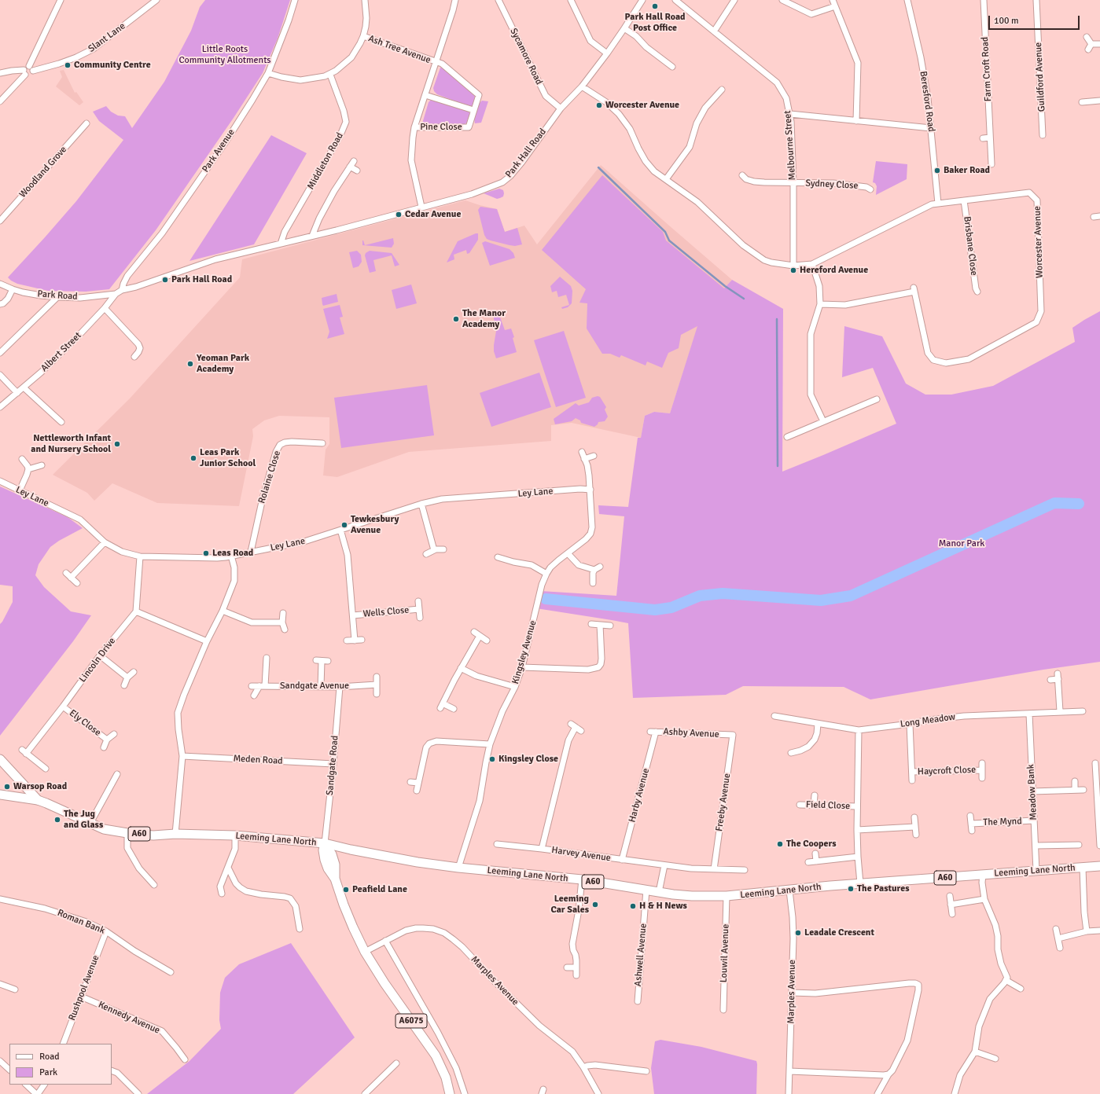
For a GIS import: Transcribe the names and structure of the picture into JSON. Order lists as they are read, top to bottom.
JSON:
{
  "streets": {
    "main road": ["A60", "Leeming Lane North", "A6075"],
    "street": [
      "Slant Lane",
      "Ash Tree Avenue",
      "Sycamore Road",
      "Farm Croft Road",
      "Guildford Avenue",
      "Beresford Road",
      "Pine Close",
      "Melbourne Street",
      "Park Avenue",
      "Park Hall Road",
      "Middleton Road",
      "Woodland Grove",
      "Sydney Close",
      "Worcester Avenue",
      "Brisbane Close",
      "Park Road",
      "Albert Street",
      "Rolaine Close",
      "Ley Lane",
      "Wells Close",
      "Kingsley Avenue",
      "Lincoln Drive",
      "Sandgate Avenue",
      "Long Meadow",
      "Ely Close",
      "Ashby Avenue",
      "Meden Road",
      "Sandgate Road",
      "Haycroft Close",
      "Meadow Bank",
      "Harby Avenue",
      "Freeby Avenue",
      "Field Close",
      "The Mynd",
      "Harvey Avenue",
      "Roman Bank",
      "Louwil Avenue",
      "Ashwell Avenue",
      "Marples Avenue",
      "Rushpool Avenue",
      "Kennedy Avenue"
    ]
  },
  "crossings": [
    ["Ash Tree Avenue", "Pine Close"],
    ["Sycamore Road", "Park Hall Road"],
    ["Beresford Road", "Worcester Avenue"],
    ["Melbourne Street", "Sydney Close"],
    ["Melbourne Street", "Worcester Avenue"],
    ["Park Avenue", "Park Hall Road"],
    ["Park Avenue", "Park Road"],
    ["Park Avenue", "Albert Street"],
    ["Park Hall Road", "Middleton Road"],
    ["Park Hall Road", "Worcester Avenue"],
    ["Park Hall Road", "Park Road"],
    ["Park Hall Road", "Albert Street"],
    ["Worcester Avenue", "Brisbane Close"],
    ["Park Road", "Albert Street"],
    ["Rolaine Close", "Ley Lane"],
    ["Ley Lane", "Kingsley Avenue"],
    ["Kingsley Avenue", "Leeming Lane North"],
    ["Lincoln Drive", "Ely Close"],
    ["Sandgate Avenue", "Sandgate Road"],
    ["Long Meadow", "Haycroft Close"],
    ["Long Meadow", "Meadow Bank"],
    ["Ashby Avenue", "Harby Avenue"],
    ["Ashby Avenue", "Freeby Avenue"],
    ["Meden Road", "Sandgate Road"],
    ["Sandgate Road", "Leeming Lane North"],
    ["Sandgate Road", "A6075"],
    ["Meadow Bank", "The Mynd"],
    ["Meadow Bank", "Leeming Lane North"],
    ["Harby Avenue", "Harvey Avenue"],
    ["Freeby Avenue", "Harvey Avenue"],
    ["A60", "Leeming Lane North"],
    ["Leeming Lane North", "Louwil Avenue"],
    ["Leeming Lane North", "Ashwell Avenue"],
    ["Leeming Lane North", "Marples Avenue"],
    ["Leeming Lane North", "A6075"],
    ["Roman Bank", "Rushpool Avenue"],
    ["Marples Avenue", "A6075"],
    ["Rushpool Avenue", "Kennedy Avenue"]
  ],
  "parks": ["Little Roots Community Allotments", "Manor Park"],
  "places": [
    "Park Hall Road Post Office",
    "Community Centre",
    "Worcester Avenue",
    "Baker Road",
    "Cedar Avenue",
    "Hereford Avenue",
    "Park Hall Road",
    "The Manor Academy",
    "Yeoman Park Academy",
    "Nettleworth Infant and Nursery School",
    "Leas Park Junior School",
    "Tewkesbury Avenue",
    "Leas Road",
    "Kingsley Close",
    "Warsop Road",
    "The Jug and Glass",
    "The Coopers",
    "The Pastures",
    "Peafield Lane",
    "Leeming Car Sales",
    "H & H News",
    "Leadale Crescent"
  ],
  "legend": ["Road", "Park"],
  "scale_bar": "100 m"
}
